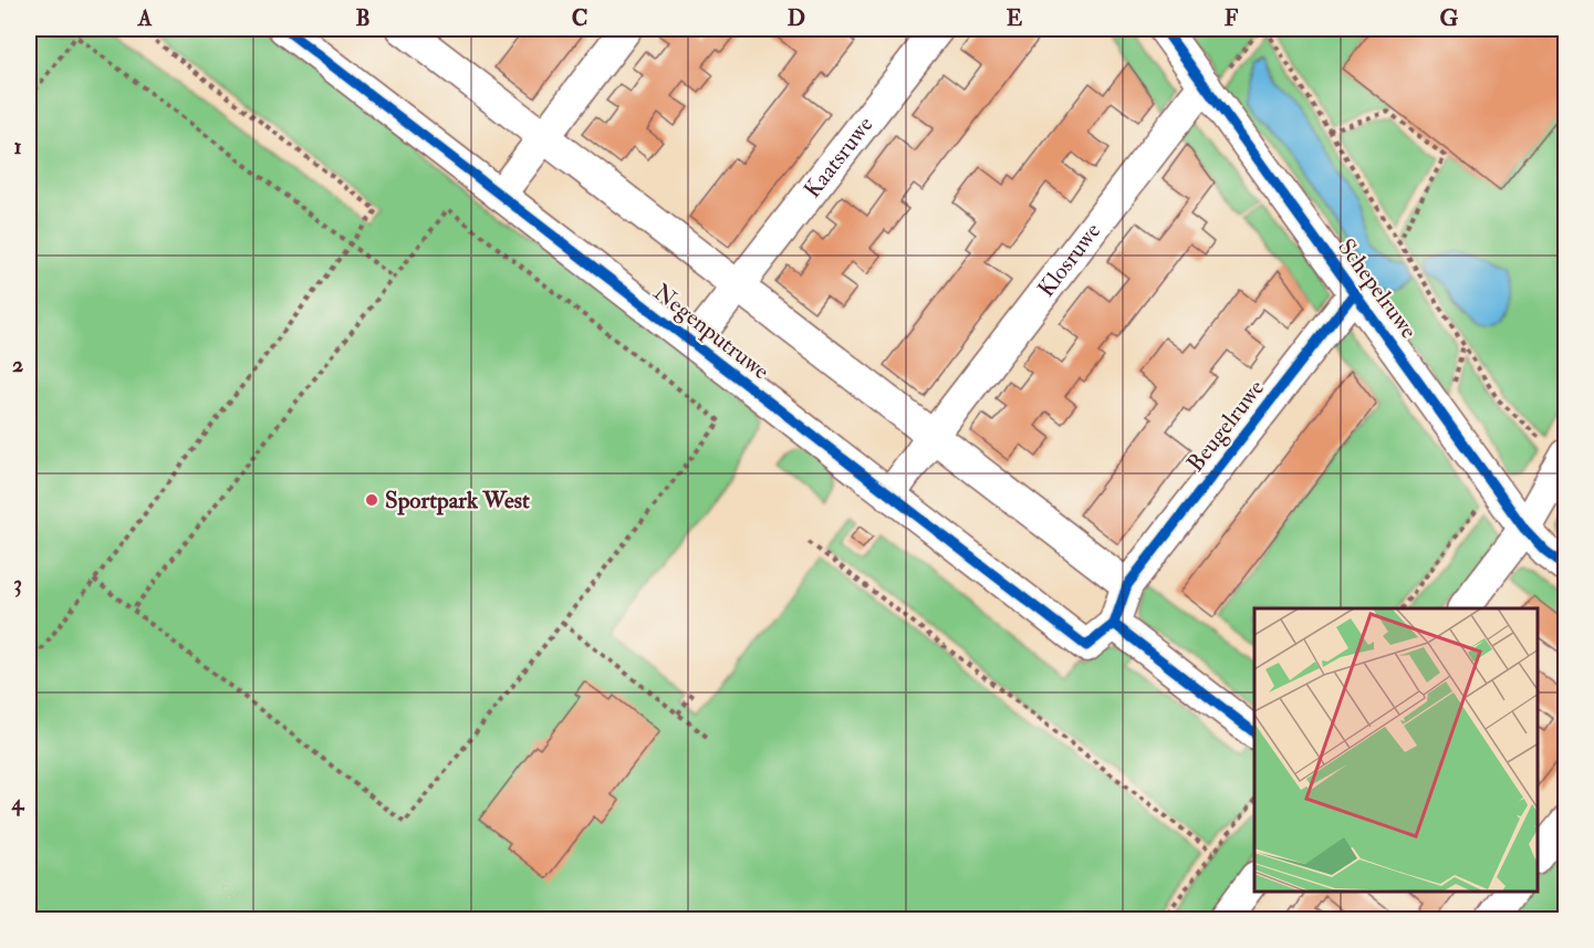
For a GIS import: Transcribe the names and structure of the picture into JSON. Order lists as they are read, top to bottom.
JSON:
{
  "streets": {
    "street": [
      "Kaatsruwe",
      "Klosruwe",
      "Schepelruwe",
      "Negenputruwe",
      "Beugelruwe"
    ]
  },
  "crossings": [
    ["Kaatsruwe", "Negenputruwe"],
    ["Klosruwe", "Schepelruwe"],
    ["Klosruwe", "Negenputruwe"],
    ["Schepelruwe", "Beugelruwe"]
  ],
  "places": ["Sportpark West"],
  "grid": {
    "columns": [
      "A",
      "B",
      "C",
      "D",
      "E",
      "F",
      "G"
    ],
    "rows": [
      "1",
      "2",
      "3",
      "4"
    ]
  }
}
